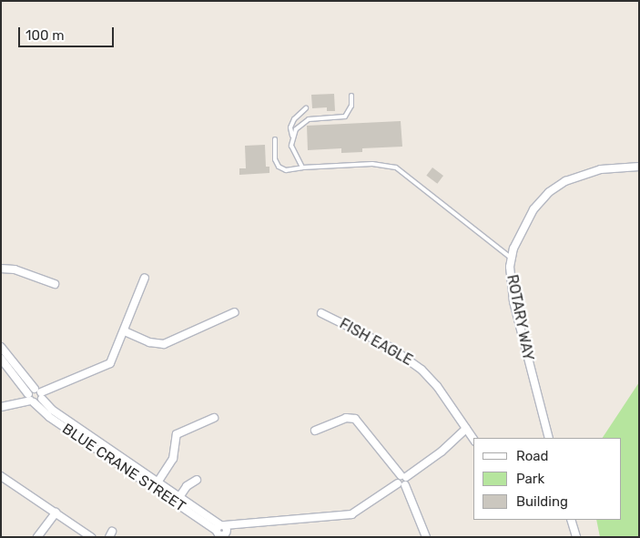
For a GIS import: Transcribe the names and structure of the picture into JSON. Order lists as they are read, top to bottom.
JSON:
{
  "streets": {
    "street": ["ROTARY WAY", "FISH EAGLE", "BLUE CRANE STREET"]
  },
  "legend": ["Road", "Park", "Building"],
  "scale_bar": "100 m"
}
